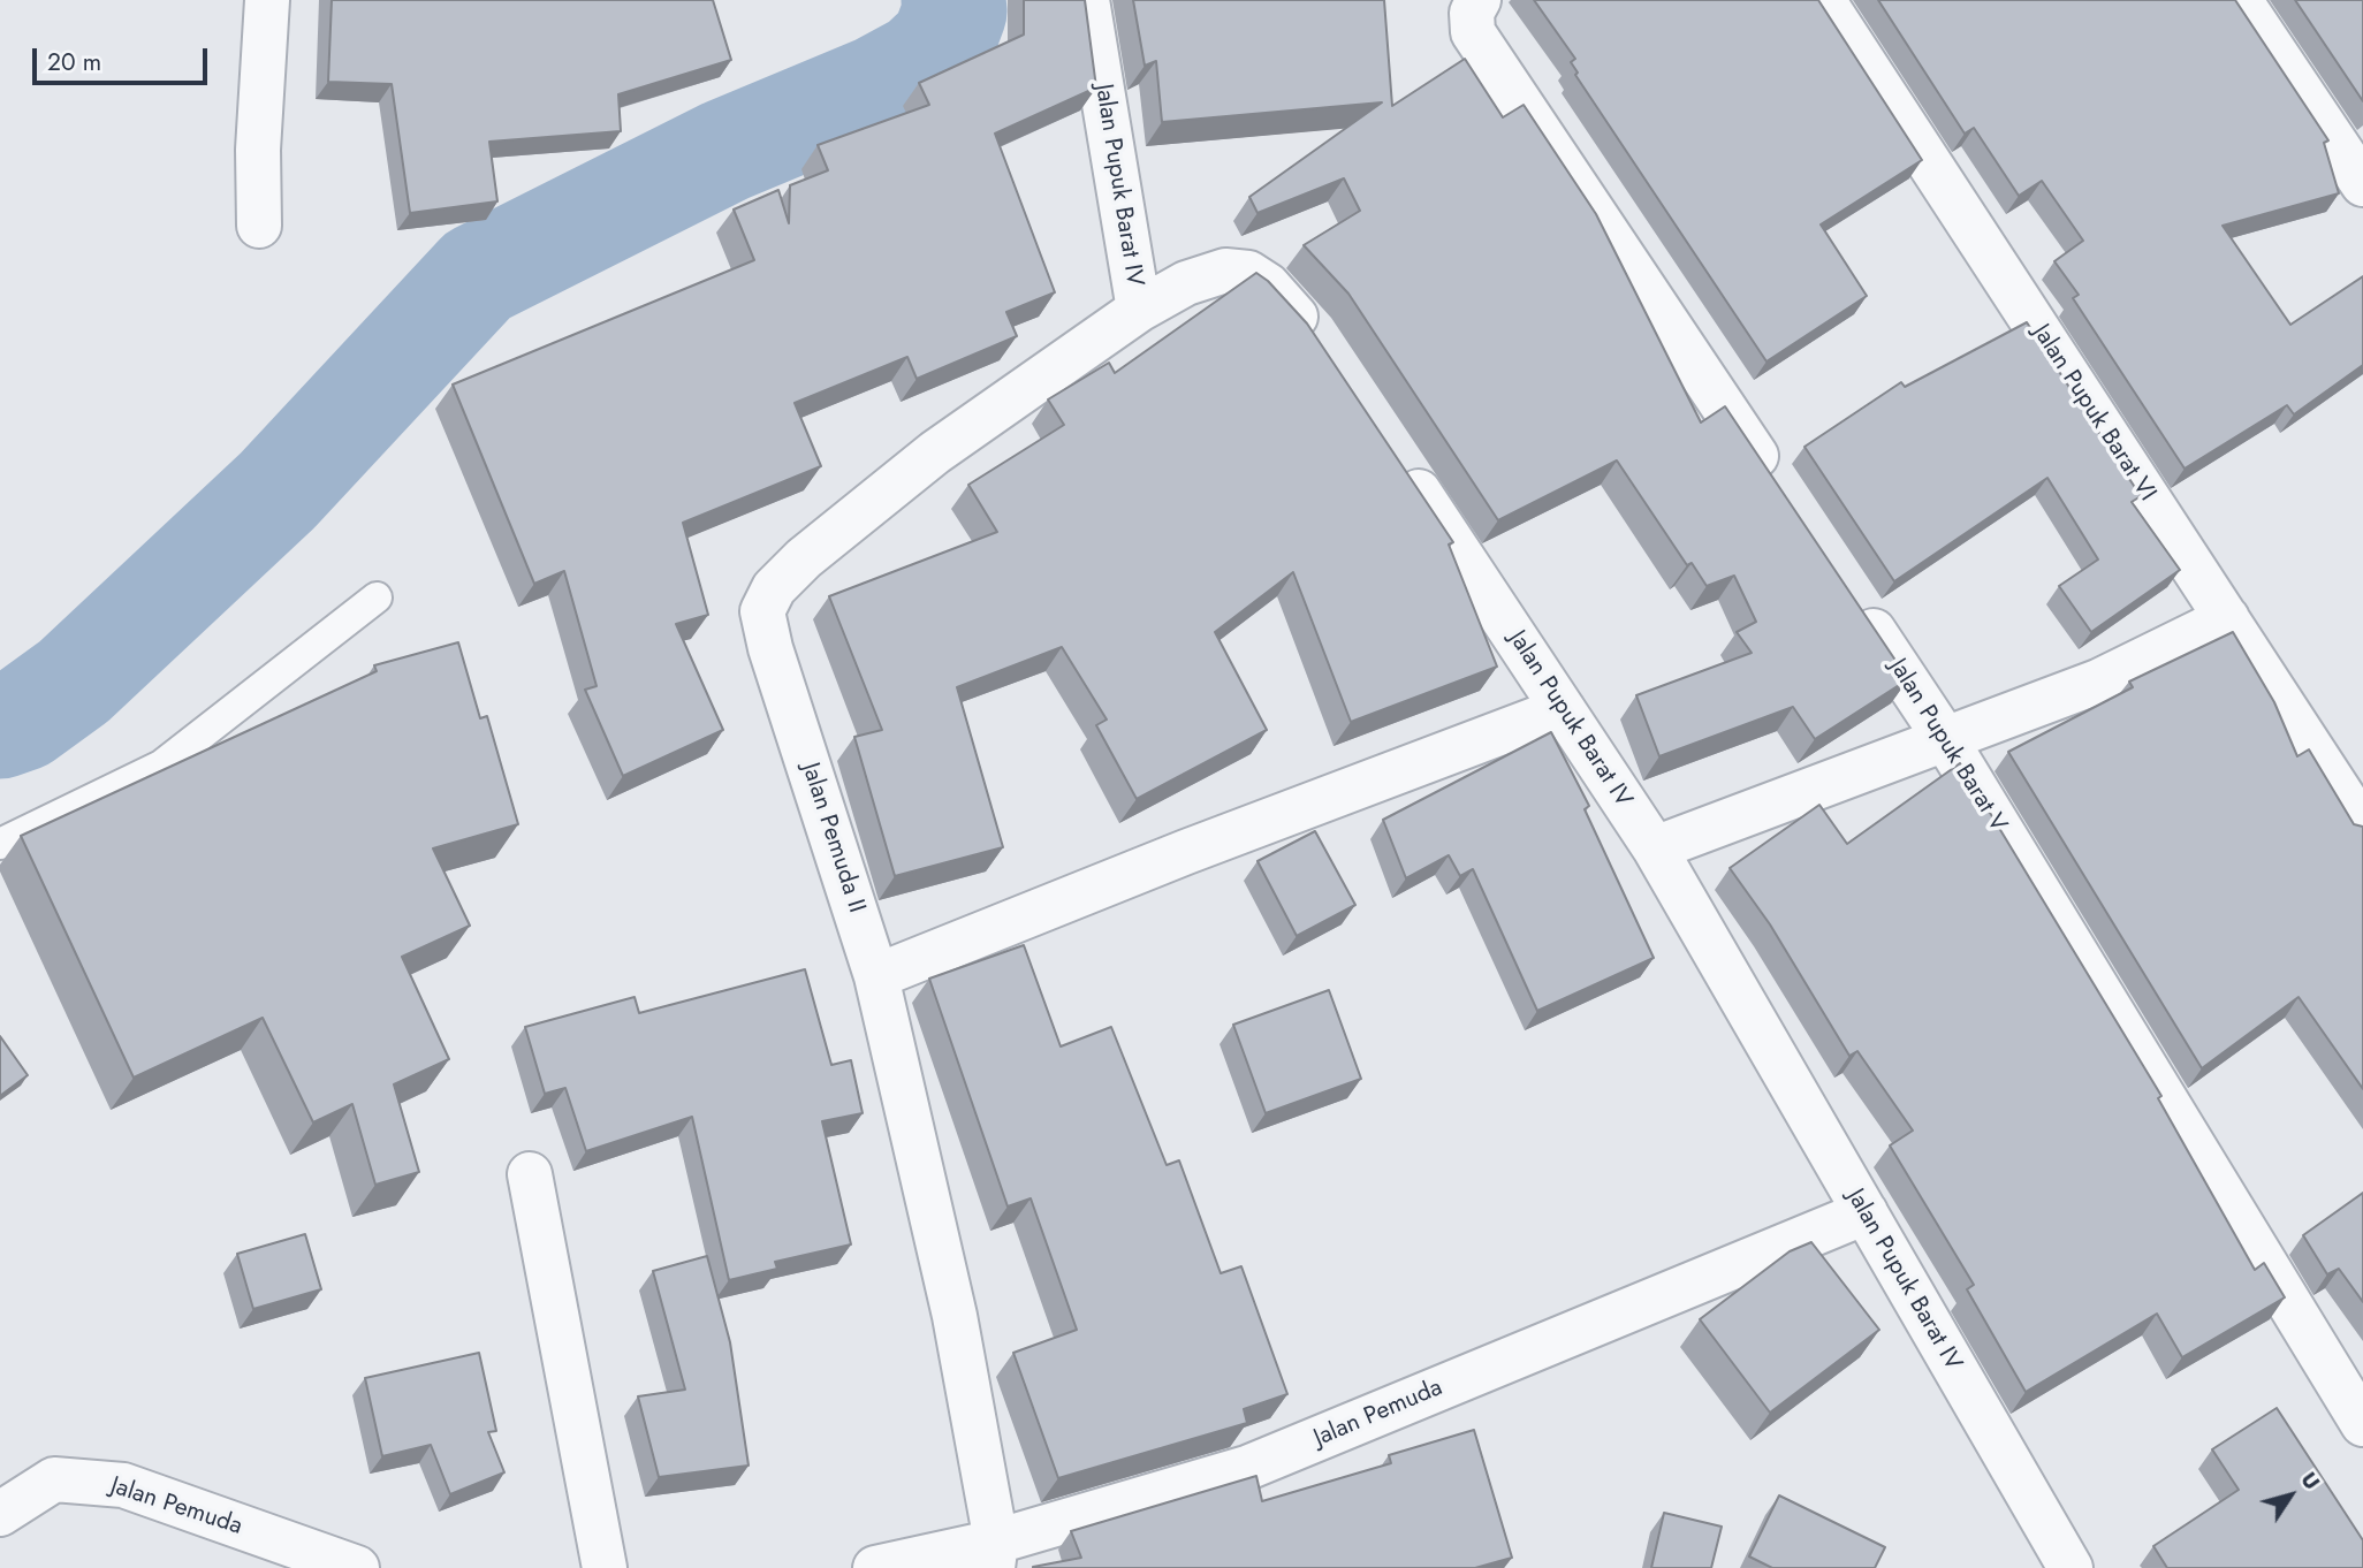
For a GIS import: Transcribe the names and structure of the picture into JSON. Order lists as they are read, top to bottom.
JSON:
{
  "streets": {
    "street": [
      "Jalan Pupuk Barat IV",
      "Jalan Pupuk Barat VI",
      "Jalan Pupuk Barat V",
      "Jalan Pemuda II",
      "Jalan Pemuda"
    ]
  },
  "crossings": [
    ["Jalan Pupuk Barat IV", "Jalan Pemuda II"],
    ["Jalan Pupuk Barat IV", "Jalan Pemuda"],
    ["Jalan Pemuda II", "Jalan Pemuda"]
  ],
  "scale_bar": "20 m",
  "north": "top right"
}
